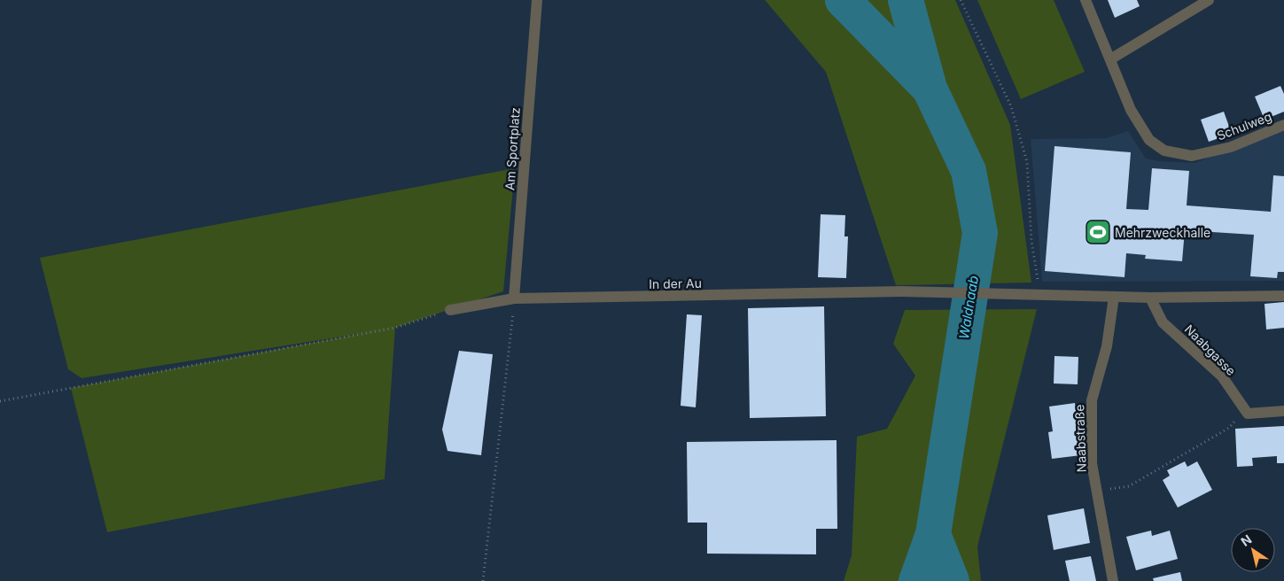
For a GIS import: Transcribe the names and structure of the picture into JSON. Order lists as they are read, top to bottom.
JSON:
{
  "streets": {
    "street": [
      "Schulweg",
      "Am Sportplatz",
      "In der Au",
      "Naabgasse",
      "Naabstraße"
    ]
  },
  "crossings": [
    ["Am Sportplatz", "In der Au"]
  ],
  "water": ["Waldnaab"],
  "places": {
    "sports": ["Mehrzweckhalle"]
  },
  "north": "top left"
}
